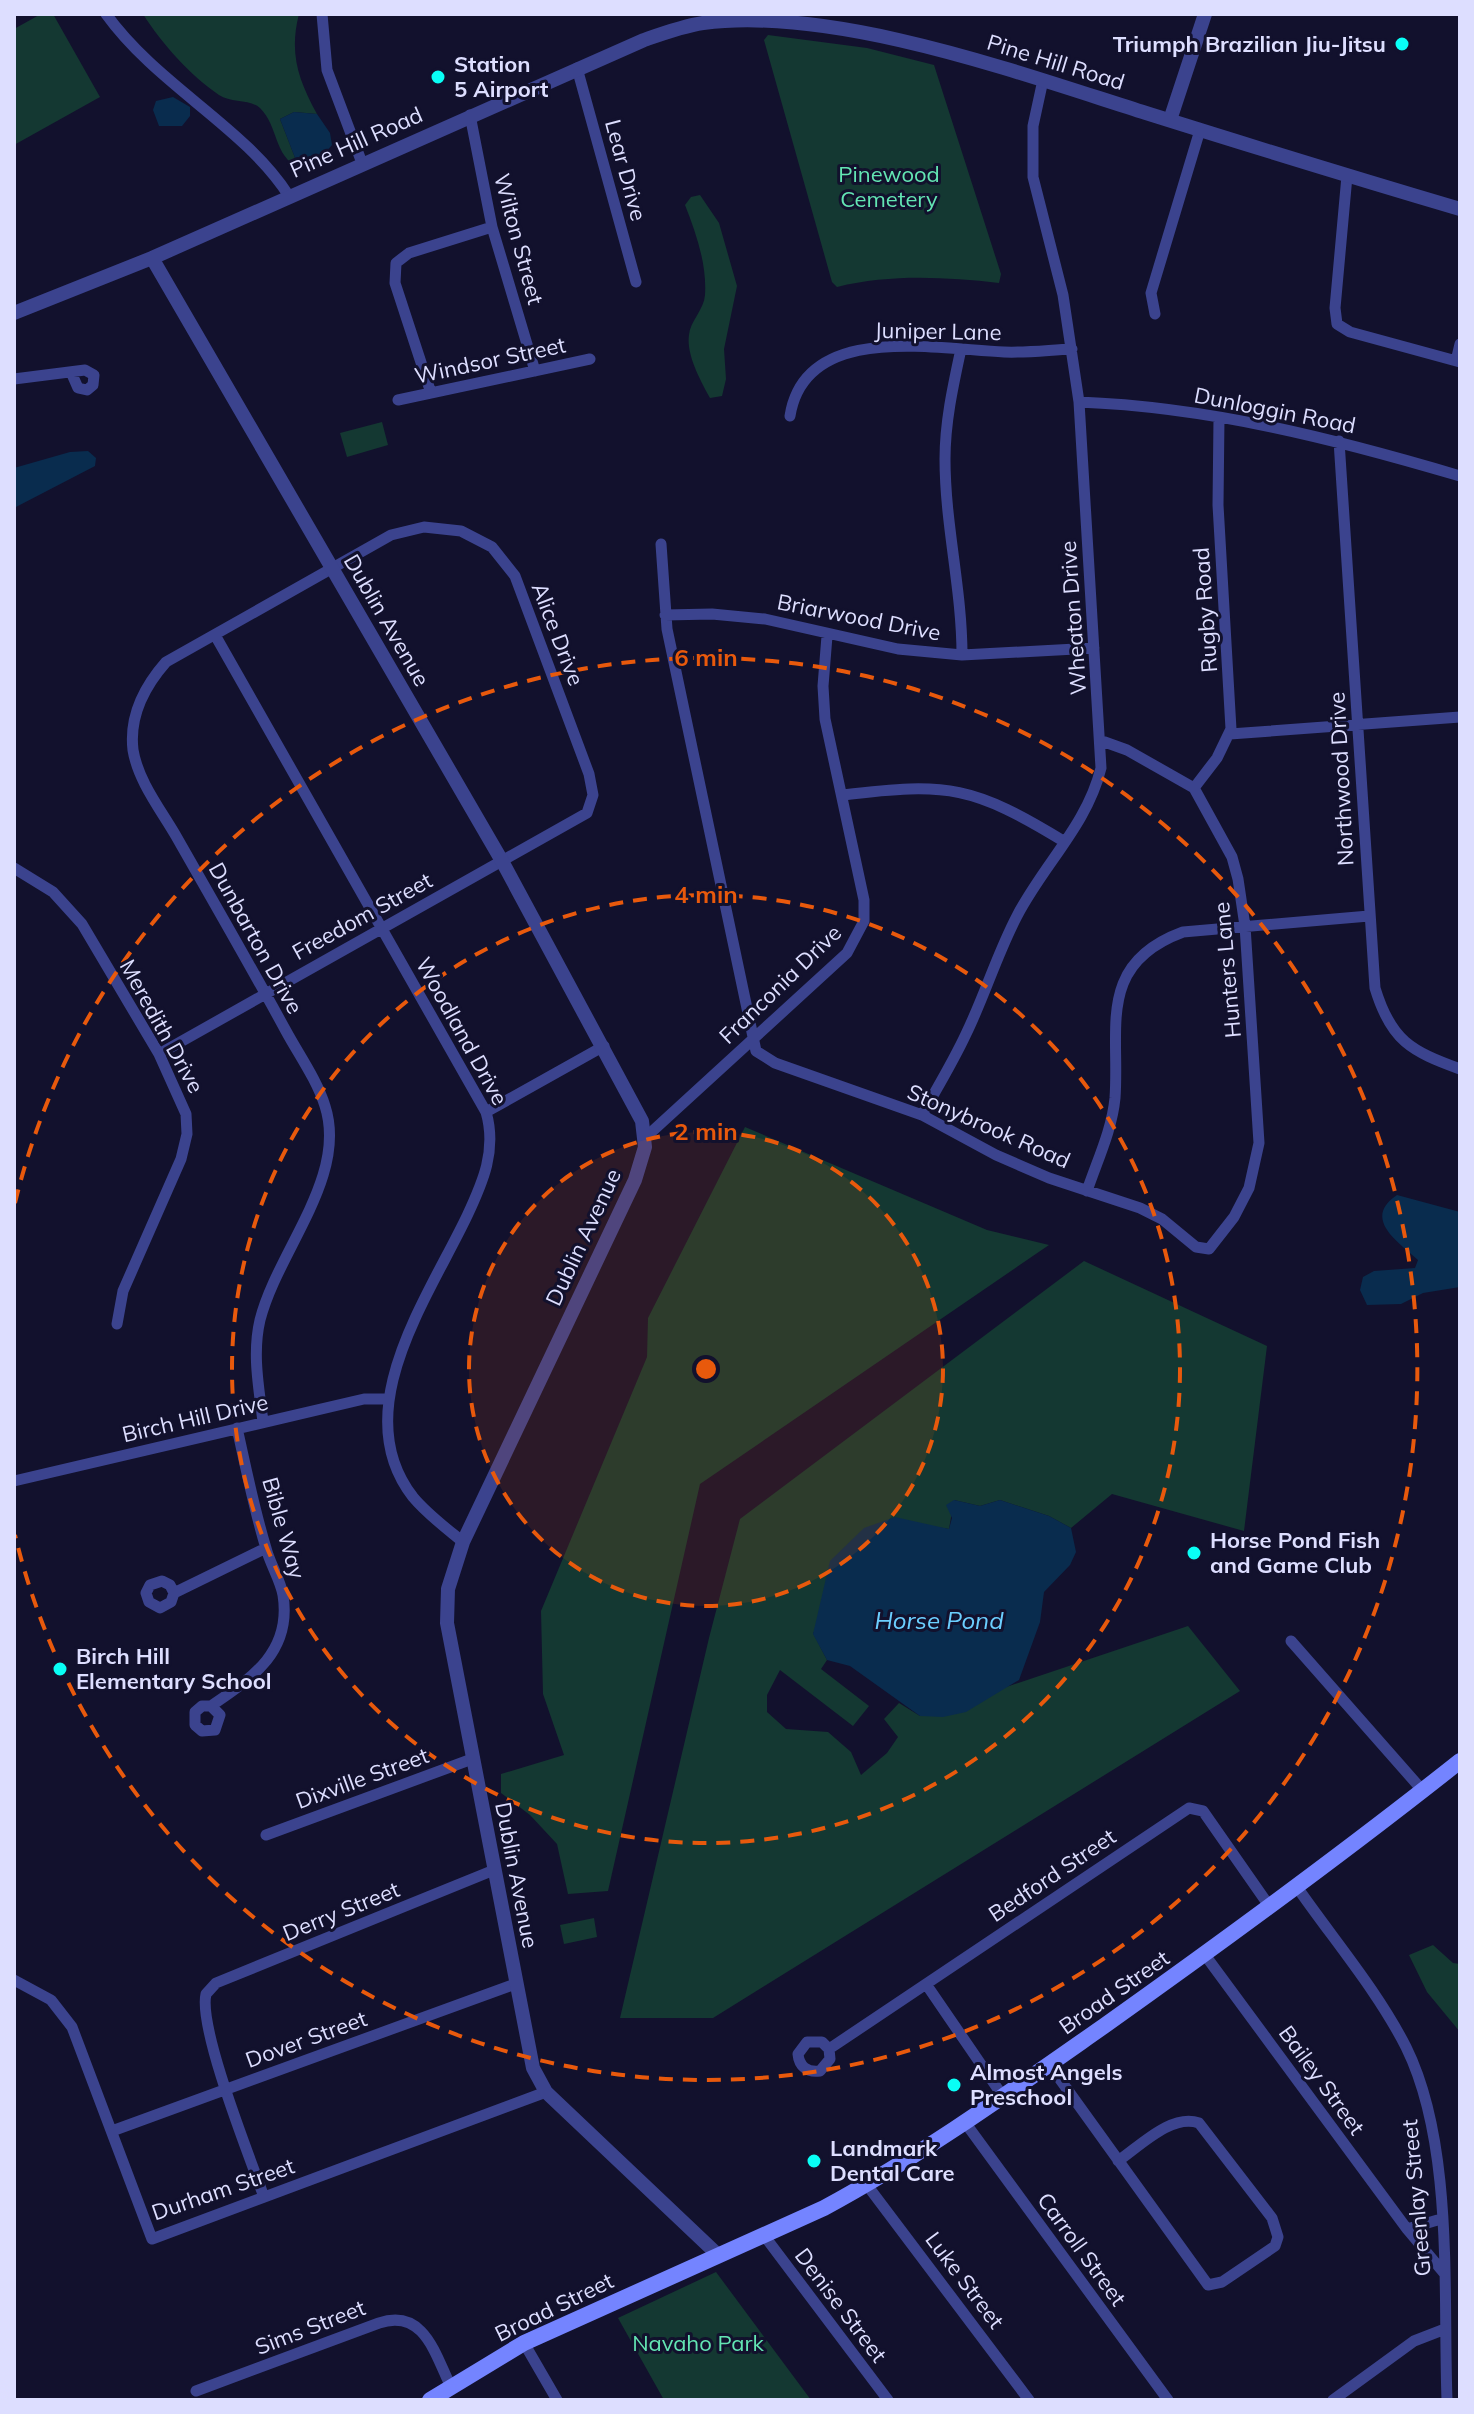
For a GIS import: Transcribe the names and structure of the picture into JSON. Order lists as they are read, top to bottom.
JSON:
{
  "streets": {
    "main road": ["Broad Street"],
    "street": [
      "Pine Hill Road",
      "Lear Drive",
      "Wilton Street",
      "Juniper Lane",
      "Windsor Street",
      "Dunloggin Road",
      "Rugby Road",
      "Briarwood Drive",
      "Wheaton Drive",
      "Dublin Avenue",
      "Alice Drive",
      "Northwood Drive",
      "Freedom Street",
      "Dunbarton Drive",
      "Hunters Lane",
      "Franconia Drive",
      "Meredith Drive",
      "Woodland Drive",
      "Stonybrook Road",
      "Birch Hill Drive",
      "Bible Way",
      "Dixville Street",
      "Bedford Street",
      "Derry Street",
      "Dover Street",
      "Bailey Street",
      "Durham Street",
      "Greenlay Street",
      "Carroll Street",
      "Luke Street",
      "Denise Street",
      "Sims Street"
    ]
  },
  "crossings": [
    ["Pine Hill Road", "Lear Drive"],
    ["Pine Hill Road", "Wilton Street"],
    ["Pine Hill Road", "Wheaton Drive"],
    ["Pine Hill Road", "Dublin Avenue"],
    ["Wilton Street", "Windsor Street"],
    ["Juniper Lane", "Wheaton Drive"],
    ["Dunloggin Road", "Rugby Road"],
    ["Dunloggin Road", "Wheaton Drive"],
    ["Dunloggin Road", "Northwood Drive"],
    ["Briarwood Drive", "Wheaton Drive"],
    ["Briarwood Drive", "Franconia Drive"],
    ["Wheaton Drive", "Stonybrook Road"],
    ["Dublin Avenue", "Alice Drive"],
    ["Dublin Avenue", "Freedom Street"],
    ["Dublin Avenue", "Dunbarton Drive"],
    ["Dublin Avenue", "Franconia Drive"],
    ["Dublin Avenue", "Woodland Drive"],
    ["Dublin Avenue", "Dixville Street"],
    ["Dublin Avenue", "Derry Street"],
    ["Dublin Avenue", "Broad Street"],
    ["Dublin Avenue", "Dover Street"],
    ["Dublin Avenue", "Durham Street"],
    ["Alice Drive", "Freedom Street"],
    ["Alice Drive", "Dunbarton Drive"],
    ["Freedom Street", "Dunbarton Drive"],
    ["Freedom Street", "Meredith Drive"],
    ["Freedom Street", "Woodland Drive"],
    ["Dunbarton Drive", "Woodland Drive"],
    ["Dunbarton Drive", "Birch Hill Drive"],
    ["Hunters Lane", "Stonybrook Road"],
    ["Franconia Drive", "Stonybrook Road"],
    ["Woodland Drive", "Birch Hill Drive"],
    ["Birch Hill Drive", "Bible Way"],
    ["Bedford Street", "Broad Street"],
    ["Derry Street", "Dover Street"],
    ["Broad Street", "Bailey Street"],
    ["Broad Street", "Greenlay Street"],
    ["Broad Street", "Carroll Street"],
    ["Broad Street", "Luke Street"],
    ["Broad Street", "Denise Street"],
    ["Broad Street", "Sims Street"],
    ["Dover Street", "Durham Street"],
    ["Bailey Street", "Greenlay Street"]
  ],
  "water": ["Horse Pond"],
  "parks": ["Pinewood Cemetery", "Navaho Park"],
  "places": [
    "Triumph Brazilian Jiu-Jitsu",
    "Station 5 Airport",
    "Horse Pond Fish and Game Club",
    "Birch Hill Elementary School",
    "Almost Angels Preschool",
    "Landmark Dental Care"
  ],
  "rings": ["6 min", "4 min", "2 min"]
}
